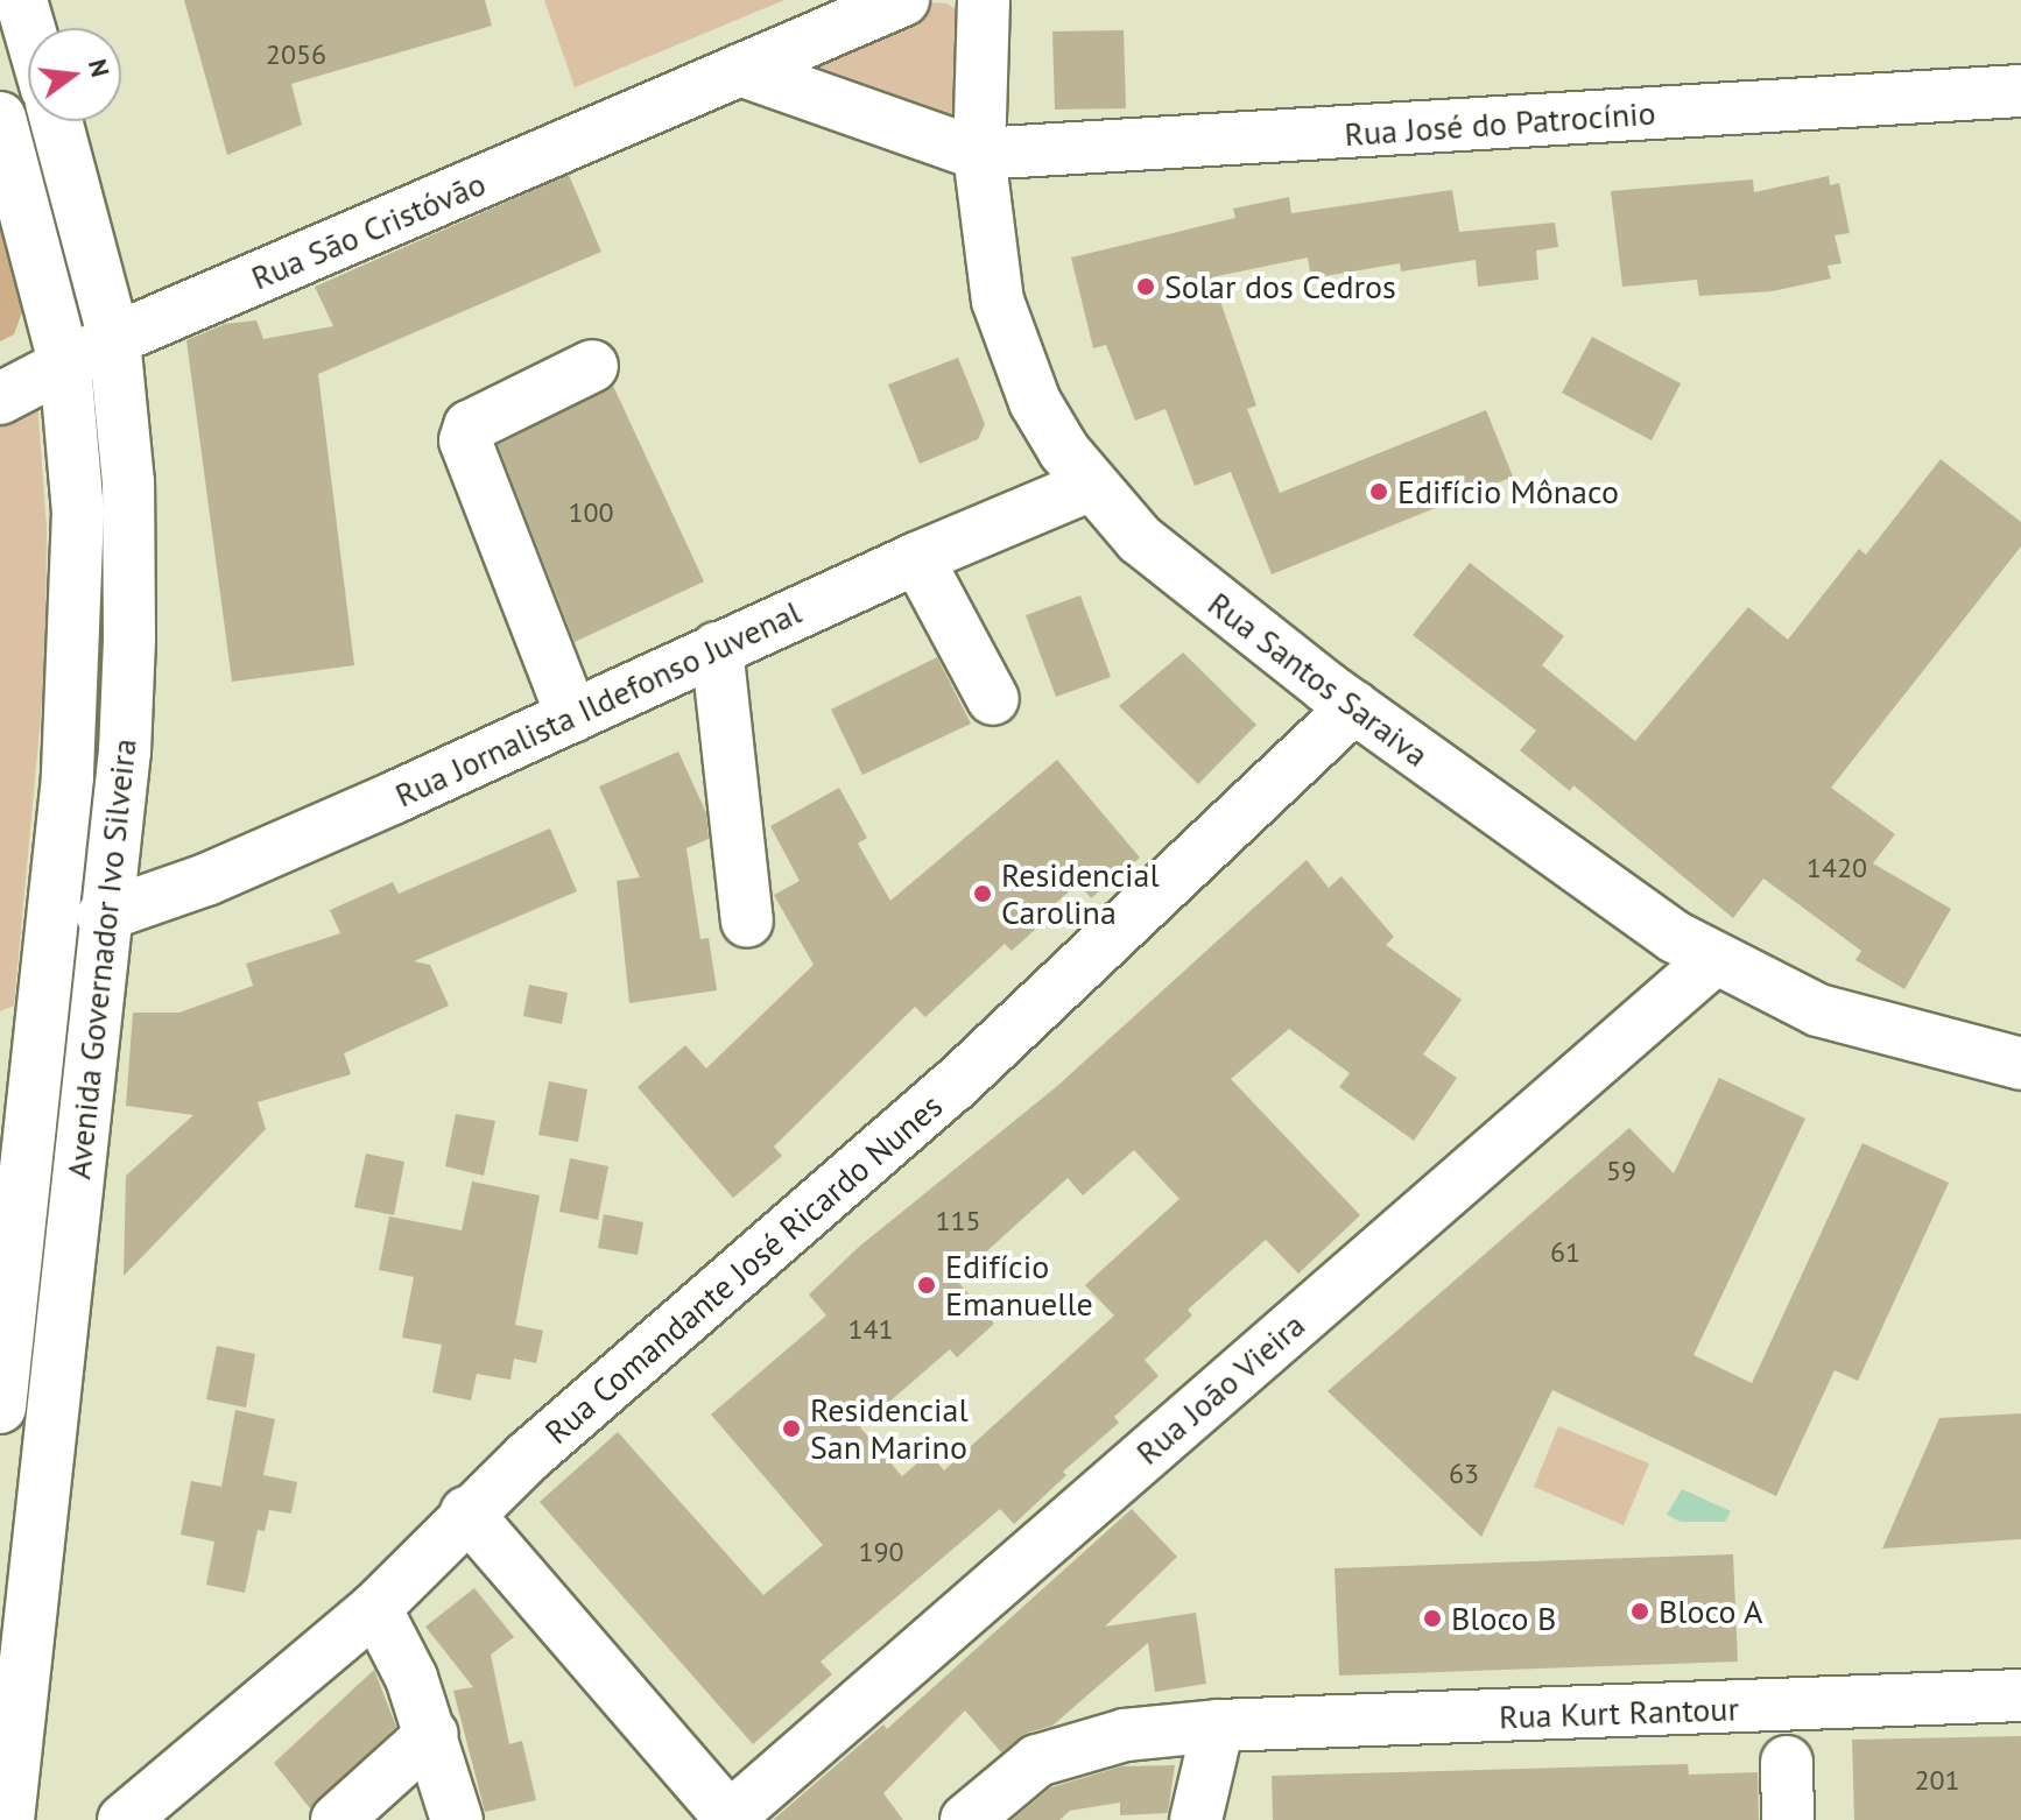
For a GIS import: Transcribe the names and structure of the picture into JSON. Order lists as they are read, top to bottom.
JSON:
{
  "streets": {
    "street": [
      "Rua José do Patrocínio",
      "Rua São Cristóvão",
      "Rua Santos Saraiva",
      "Rua Jornalista Ildefonso Juvenal",
      "Avenida Governador Ivo Silveira",
      "Rua Comandante José Ricardo Nunes",
      "Rua João Vieira",
      "Rua Kurt Rantour"
    ]
  },
  "crossings": [
    ["Rua José do Patrocínio", "Rua Santos Saraiva"],
    ["Rua São Cristóvão", "Avenida Governador Ivo Silveira"],
    ["Rua Santos Saraiva", "Rua Jornalista Ildefonso Juvenal"],
    ["Rua Santos Saraiva", "Rua Comandante José Ricardo Nunes"],
    ["Rua Santos Saraiva", "Rua João Vieira"],
    ["Rua Jornalista Ildefonso Juvenal", "Avenida Governador Ivo Silveira"]
  ],
  "places": [
    "Solar dos Cedros",
    "Edifício Mônaco",
    "Residencial Carolina",
    "Edifício Emanuelle",
    "Residencial San Marino",
    "Bloco A",
    "Bloco B"
  ],
  "house_numbers": [
    "2056",
    "100",
    "1420",
    "59",
    "115",
    "61",
    "141",
    "63",
    "190",
    "201"
  ],
  "north": "right"
}
